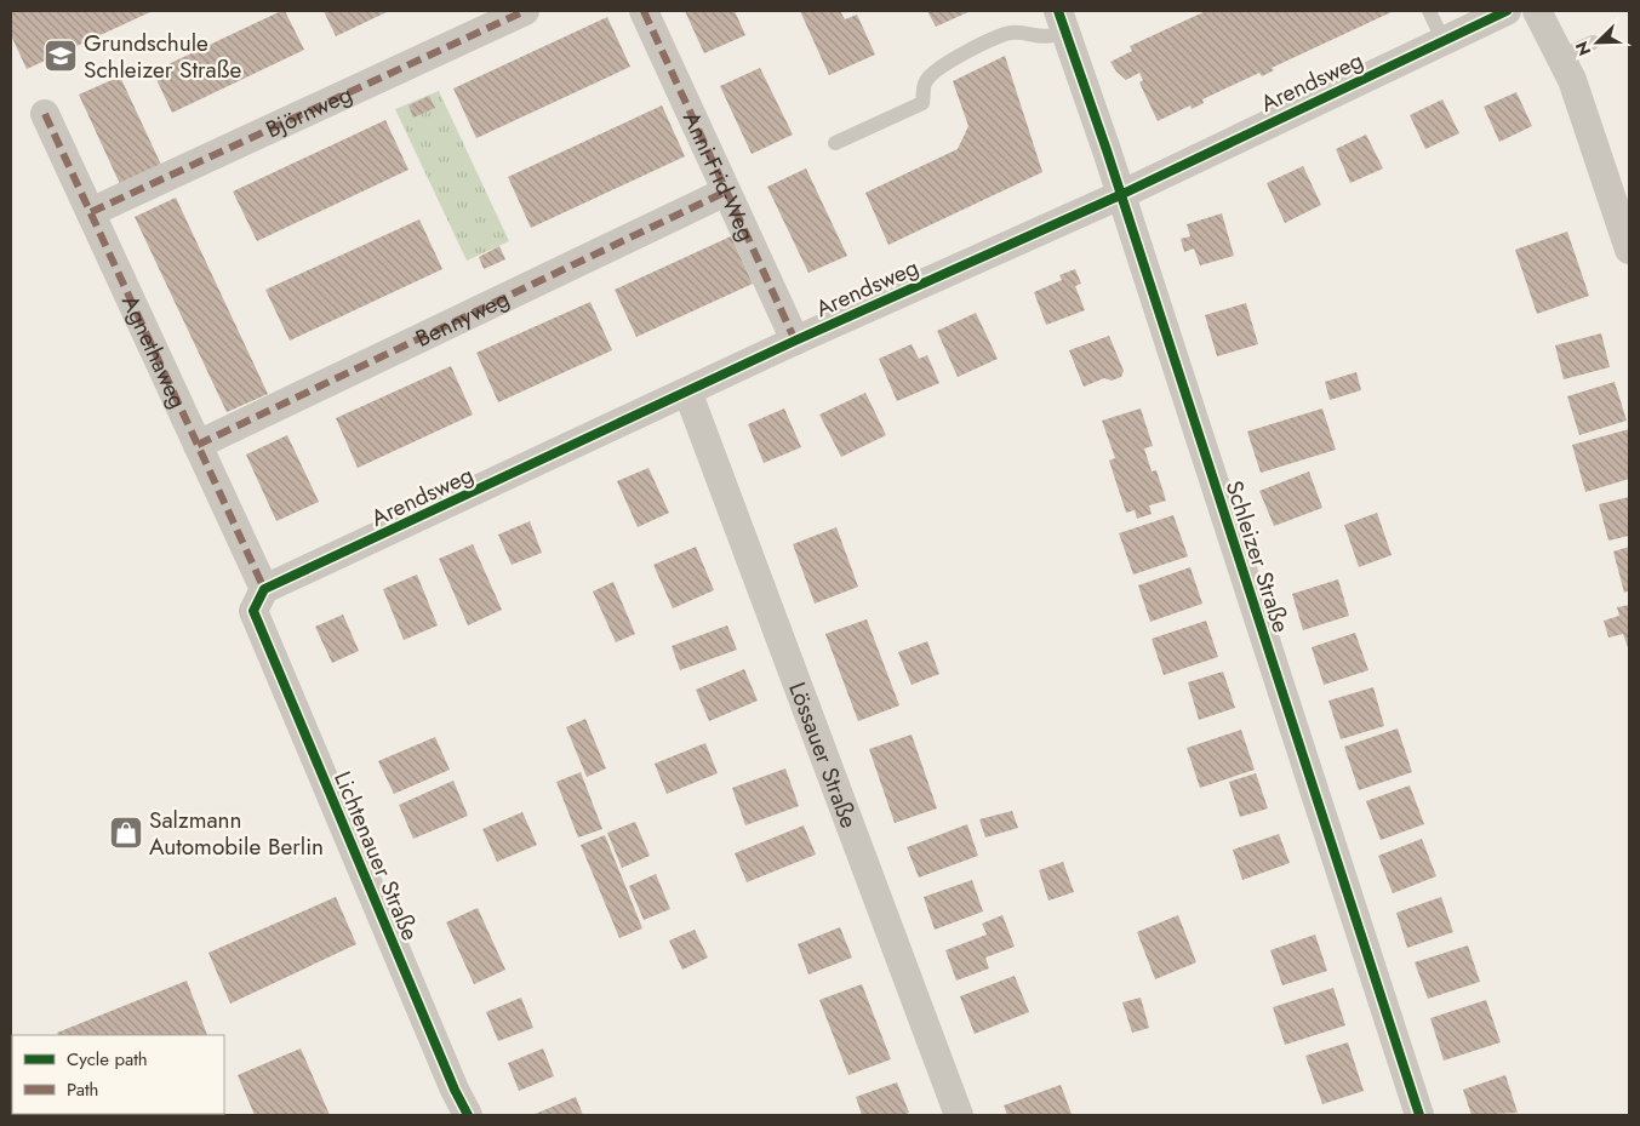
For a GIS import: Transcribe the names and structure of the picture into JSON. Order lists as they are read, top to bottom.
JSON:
{
  "streets": {
    "street": [
      "Arendsweg",
      "Björnweg",
      "Anni-Frid-Weg",
      "Bennyweg",
      "Agnethaweg",
      "Schleizer Straße",
      "Lössauer Straße",
      "Lichtenauer Straße"
    ]
  },
  "crossings": [
    ["Arendsweg", "Anni-Frid-Weg"],
    ["Arendsweg", "Agnethaweg"],
    ["Arendsweg", "Schleizer Straße"],
    ["Arendsweg", "Lössauer Straße"],
    ["Arendsweg", "Lichtenauer Straße"],
    ["Björnweg", "Agnethaweg"],
    ["Anni-Frid-Weg", "Bennyweg"],
    ["Bennyweg", "Agnethaweg"],
    ["Agnethaweg", "Lichtenauer Straße"]
  ],
  "places": {
    "school or university": ["Grundschule Schleizer Straße"],
    "shop": ["Salzmann Automobile Berlin"]
  },
  "legend": ["Cycle path", "Path"],
  "north": "bottom left"
}
